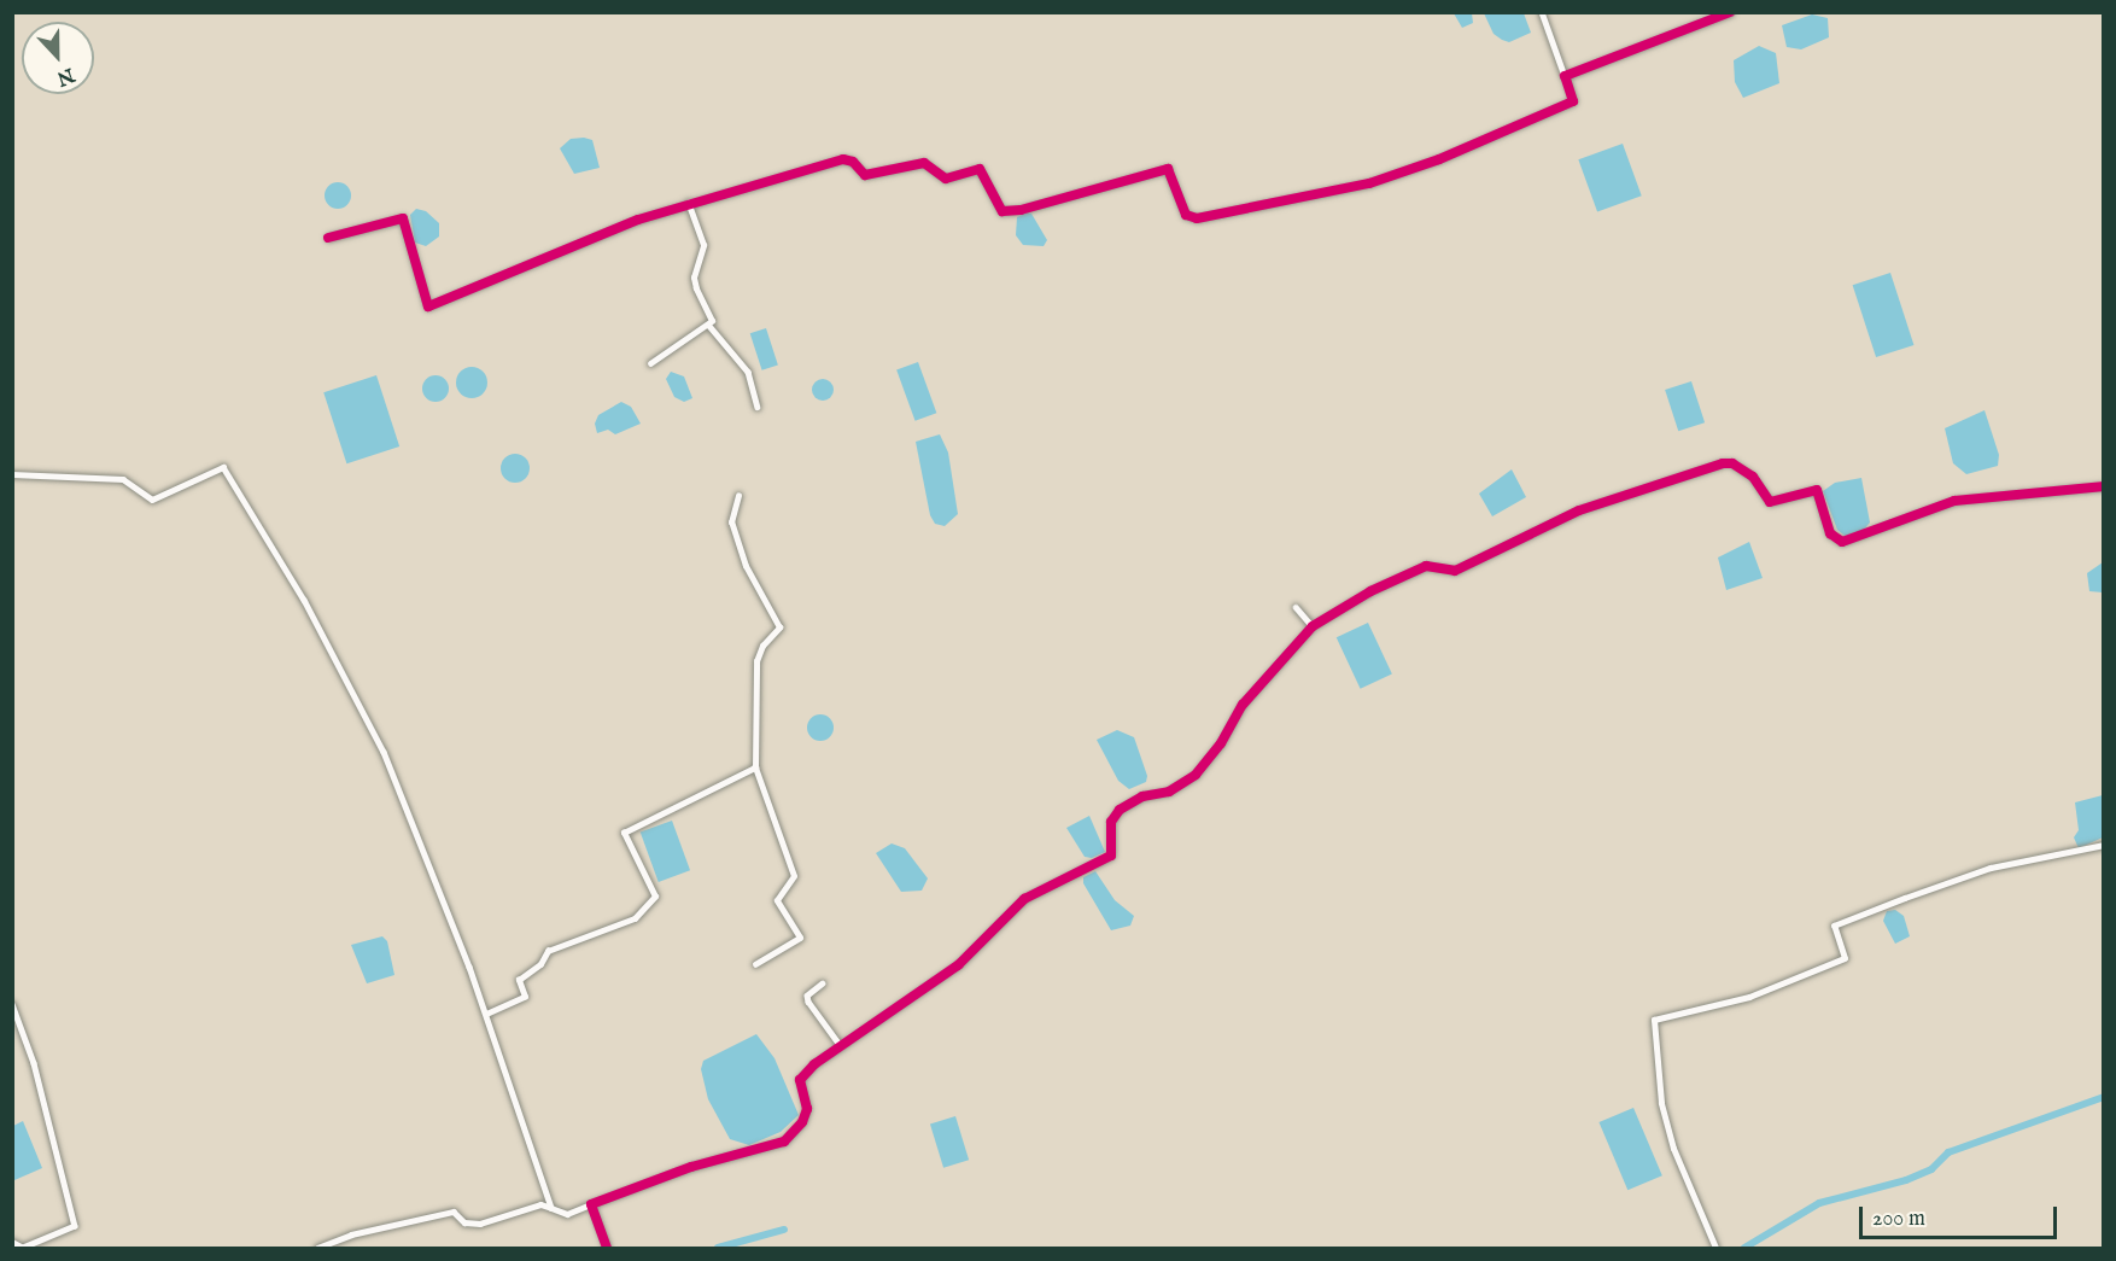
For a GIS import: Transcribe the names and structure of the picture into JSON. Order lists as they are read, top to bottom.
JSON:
{
  "scale_bar": "200 m",
  "north": "bottom"
}
